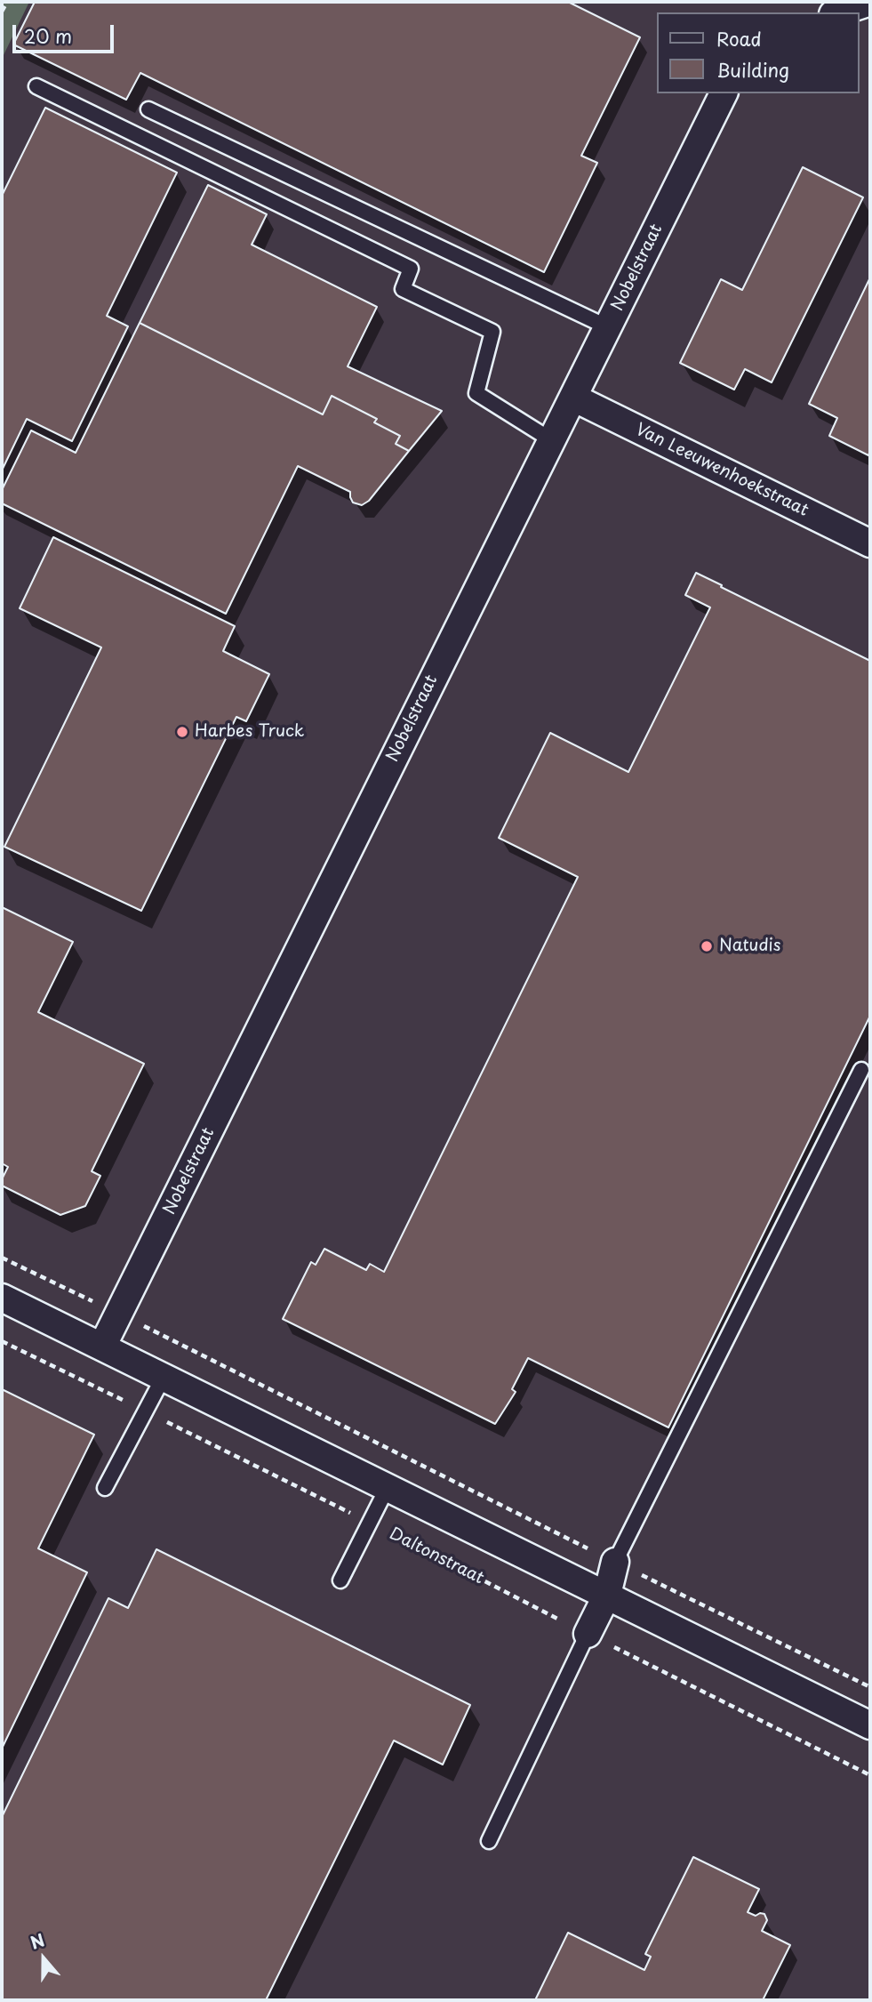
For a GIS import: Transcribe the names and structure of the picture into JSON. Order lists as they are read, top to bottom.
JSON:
{
  "streets": {
    "street": ["Nobelstraat", "Van Leeuwenhoekstraat"],
    "path": ["Daltonstraat"]
  },
  "crossings": [
    ["Nobelstraat", "Van Leeuwenhoekstraat"]
  ],
  "places": ["Harbes Truck", "Natudis"],
  "legend": ["Road", "Building"],
  "scale_bar": "20 m",
  "north": "top"
}
